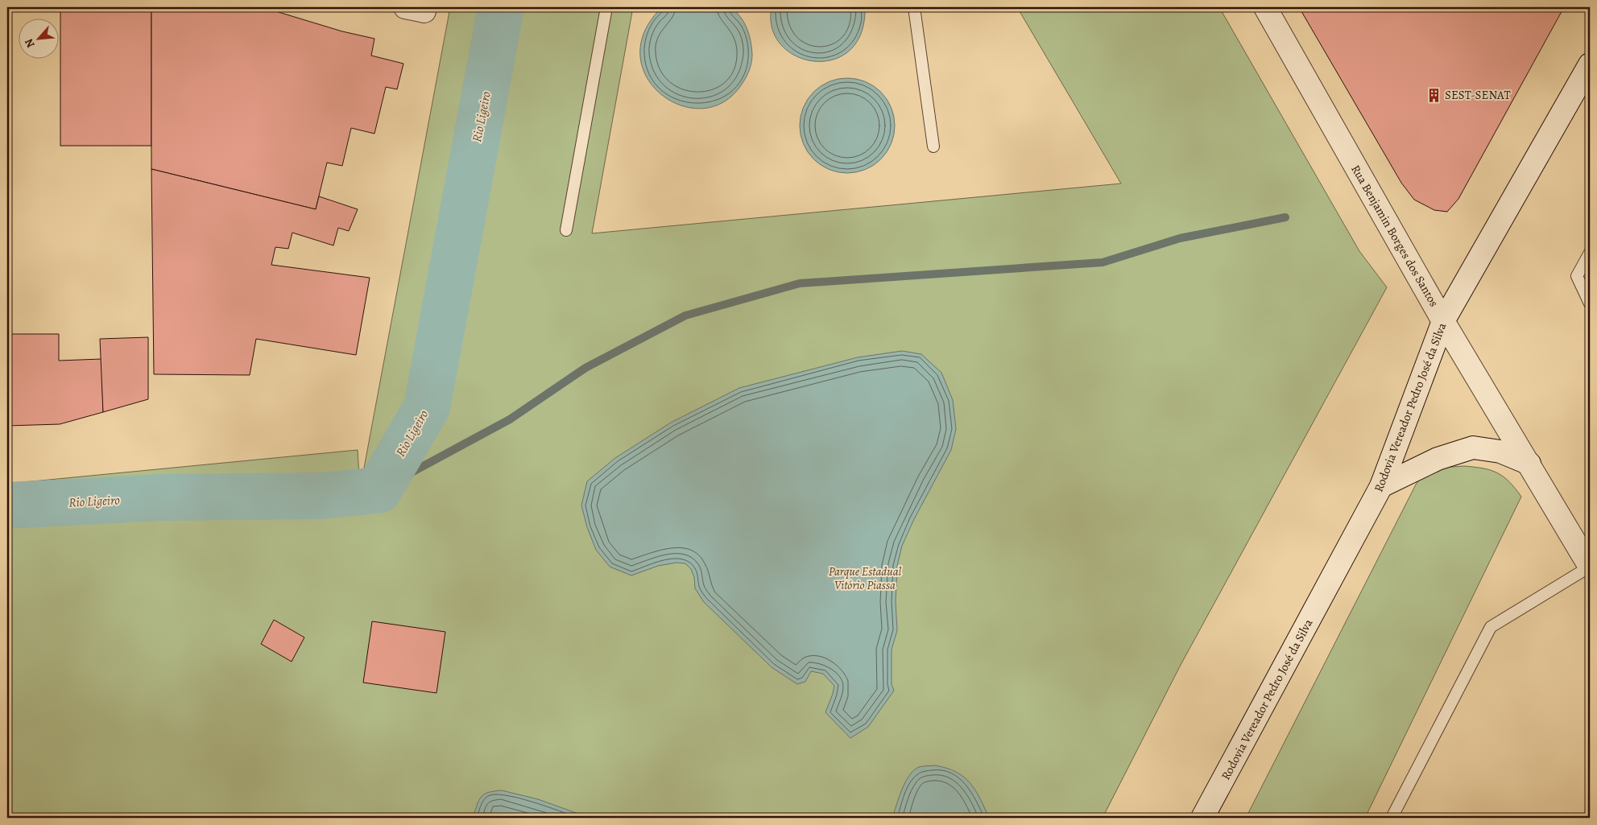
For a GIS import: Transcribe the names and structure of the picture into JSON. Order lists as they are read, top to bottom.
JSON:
{
  "streets": {
    "main road": ["Rua Benjamin Borges dos Santos", "Rodovia Vereador Pedro José da Silva"]
  },
  "crossings": [
    ["Rua Benjamin Borges dos Santos", "Rodovia Vereador Pedro José da Silva"]
  ],
  "water": ["Rio Ligeiro"],
  "parks": ["Parque Estadual Vitório Piassa"],
  "places": {
    "building": ["SEST-SENAT"]
  },
  "north": "bottom left"
}
